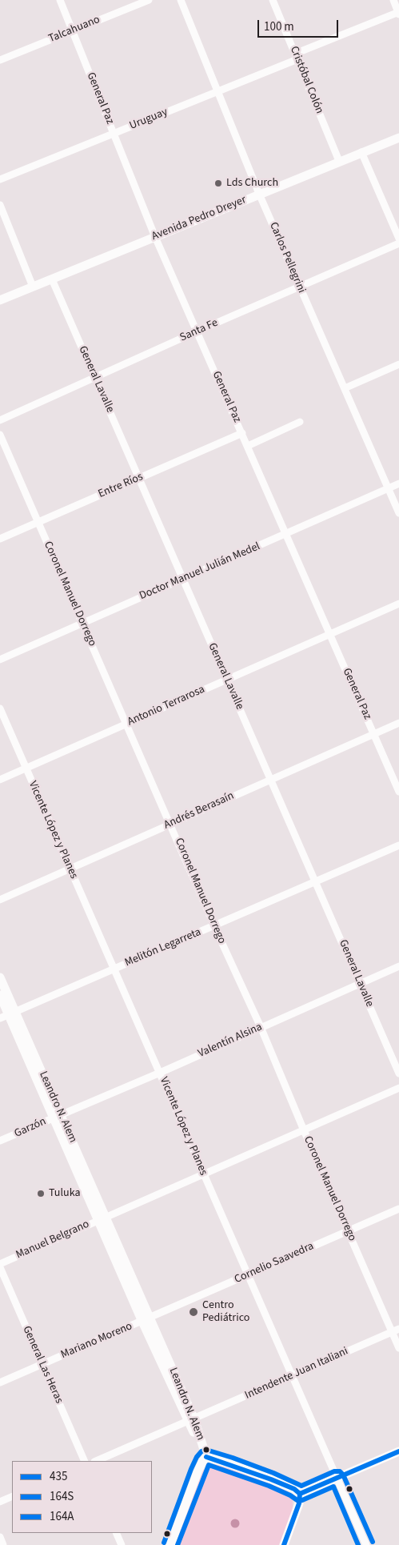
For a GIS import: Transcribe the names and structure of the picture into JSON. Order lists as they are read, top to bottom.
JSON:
{
  "streets": {
    "main road": ["Avenida Pedro Dreyer", "Leandro N. Alem"],
    "street": [
      "Talcahuano",
      "Cristóbal Colón",
      "General Paz",
      "Uruguay",
      "Carlos Pellegrini",
      "Santa Fe",
      "General Lavalle",
      "Entre Ríos",
      "Doctor Manuel Julián Medel",
      "Coronel Manuel Dorrego",
      "Antonio Terrarosa",
      "Andrés Berasaín",
      "Vicente López y Planes",
      "Melitón Legarreta",
      "Valentín Alsina",
      "Garzón",
      "Manuel Belgrano",
      "Cornelio Saavedra",
      "Mariano Moreno",
      "General Las Heras",
      "Intendente Juan Italiani"
    ]
  },
  "crossings": [
    ["Talcahuano", "General Paz"],
    ["Cristóbal Colón", "Uruguay"],
    ["Cristóbal Colón", "Avenida Pedro Dreyer"],
    ["General Paz", "Uruguay"],
    ["General Paz", "Avenida Pedro Dreyer"],
    ["General Paz", "Santa Fe"],
    ["General Paz", "Entre Ríos"],
    ["General Paz", "Doctor Manuel Julián Medel"],
    ["General Paz", "Antonio Terrarosa"],
    ["General Paz", "Andrés Berasaín"],
    ["Uruguay", "Carlos Pellegrini"],
    ["Avenida Pedro Dreyer", "Carlos Pellegrini"],
    ["Avenida Pedro Dreyer", "General Lavalle"],
    ["Carlos Pellegrini", "Santa Fe"],
    ["Carlos Pellegrini", "Doctor Manuel Julián Medel"],
    ["Santa Fe", "General Lavalle"],
    ["General Lavalle", "Entre Ríos"],
    ["General Lavalle", "Doctor Manuel Julián Medel"],
    ["General Lavalle", "Antonio Terrarosa"],
    ["General Lavalle", "Andrés Berasaín"],
    ["General Lavalle", "Melitón Legarreta"],
    ["General Lavalle", "Valentín Alsina"],
    ["Entre Ríos", "Coronel Manuel Dorrego"],
    ["Doctor Manuel Julián Medel", "Coronel Manuel Dorrego"],
    ["Coronel Manuel Dorrego", "Antonio Terrarosa"],
    ["Coronel Manuel Dorrego", "Andrés Berasaín"],
    ["Coronel Manuel Dorrego", "Melitón Legarreta"],
    ["Coronel Manuel Dorrego", "Valentín Alsina"],
    ["Coronel Manuel Dorrego", "Manuel Belgrano"],
    ["Coronel Manuel Dorrego", "Cornelio Saavedra"],
    ["Coronel Manuel Dorrego", "Intendente Juan Italiani"],
    ["Antonio Terrarosa", "Vicente López y Planes"],
    ["Andrés Berasaín", "Vicente López y Planes"],
    ["Vicente López y Planes", "Melitón Legarreta"],
    ["Vicente López y Planes", "Valentín Alsina"],
    ["Vicente López y Planes", "Manuel Belgrano"],
    ["Vicente López y Planes", "Cornelio Saavedra"],
    ["Vicente López y Planes", "Intendente Juan Italiani"],
    ["Melitón Legarreta", "Leandro N. Alem"],
    ["Valentín Alsina", "Leandro N. Alem"],
    ["Valentín Alsina", "Garzón"],
    ["Leandro N. Alem", "Garzón"],
    ["Leandro N. Alem", "Manuel Belgrano"],
    ["Leandro N. Alem", "Cornelio Saavedra"],
    ["Leandro N. Alem", "Mariano Moreno"],
    ["Leandro N. Alem", "Intendente Juan Italiani"],
    ["Cornelio Saavedra", "Mariano Moreno"],
    ["Mariano Moreno", "General Las Heras"]
  ],
  "places": ["Lds Church", "Tuluka", "Centro Pediátrico"],
  "lines": ["transit line 164A", "transit line 435", "transit line 164S"],
  "legend": ["435", "164S", "164A"],
  "scale_bar": "100 m"
}
